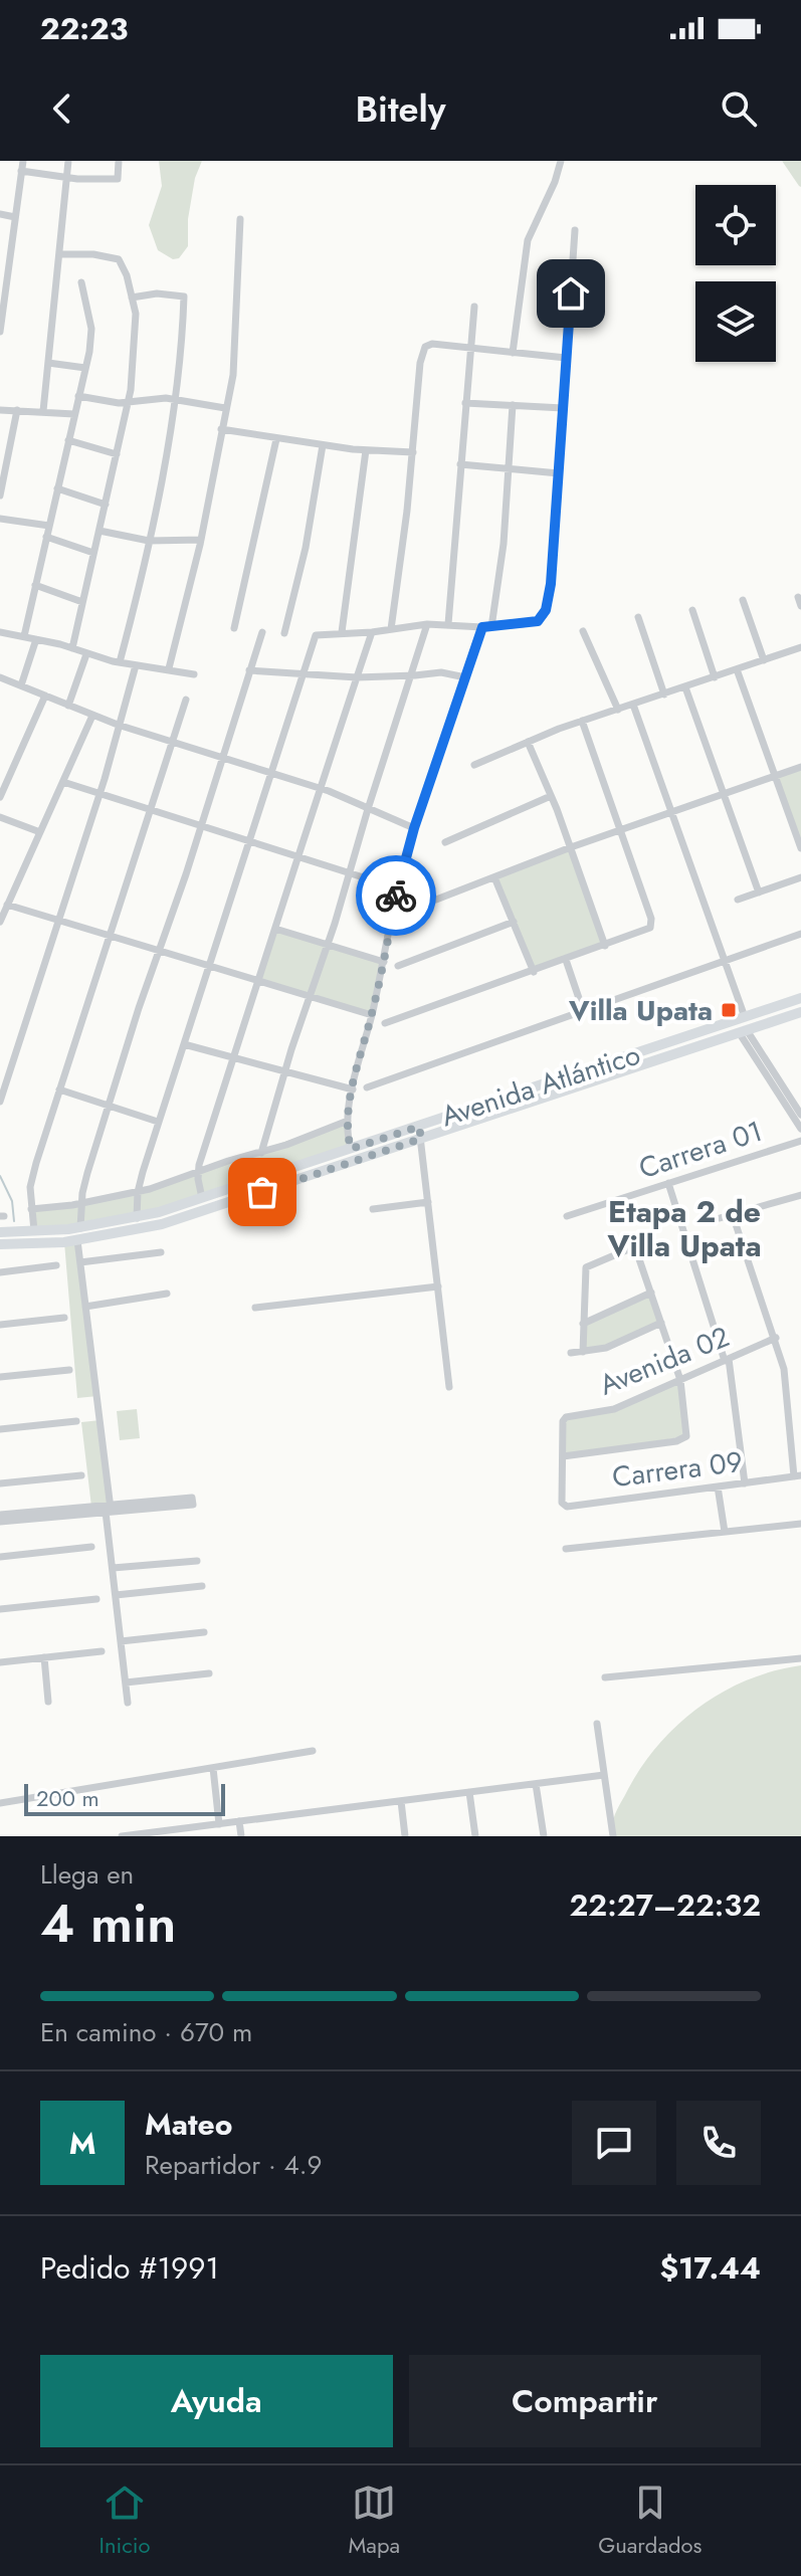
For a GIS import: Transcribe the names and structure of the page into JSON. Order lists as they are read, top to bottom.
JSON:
{
  "streets": {
    "street": [
      "Avenida Atlántico",
      "Carrera 01",
      "Avenida 02",
      "Carrera 09"
    ]
  },
  "crossings": [
    ["Avenida 02", "Carrera 09"]
  ],
  "districts": ["Etapa 2 de Villa Upata"],
  "places": {
    "transit": ["Villa Upata"]
  },
  "scale_bar": "200 m",
  "page": {
    "status": "22:23",
    "header": "Bitely",
    "scale": "200 m",
    "heading": ["4 min", "Llega en", "22:27–22:32"],
    "panel": [
      "Mateo",
      "Repartidor · 4.9",
      "Pedido #1991",
      "$17.44"
    ],
    "bar": "En camino · 670 m",
    "round": "M",
    "buttons": ["Ayuda", "Compartir"],
    "tabs": ["Inicio", "Mapa", "Guardados"]
  }
}
